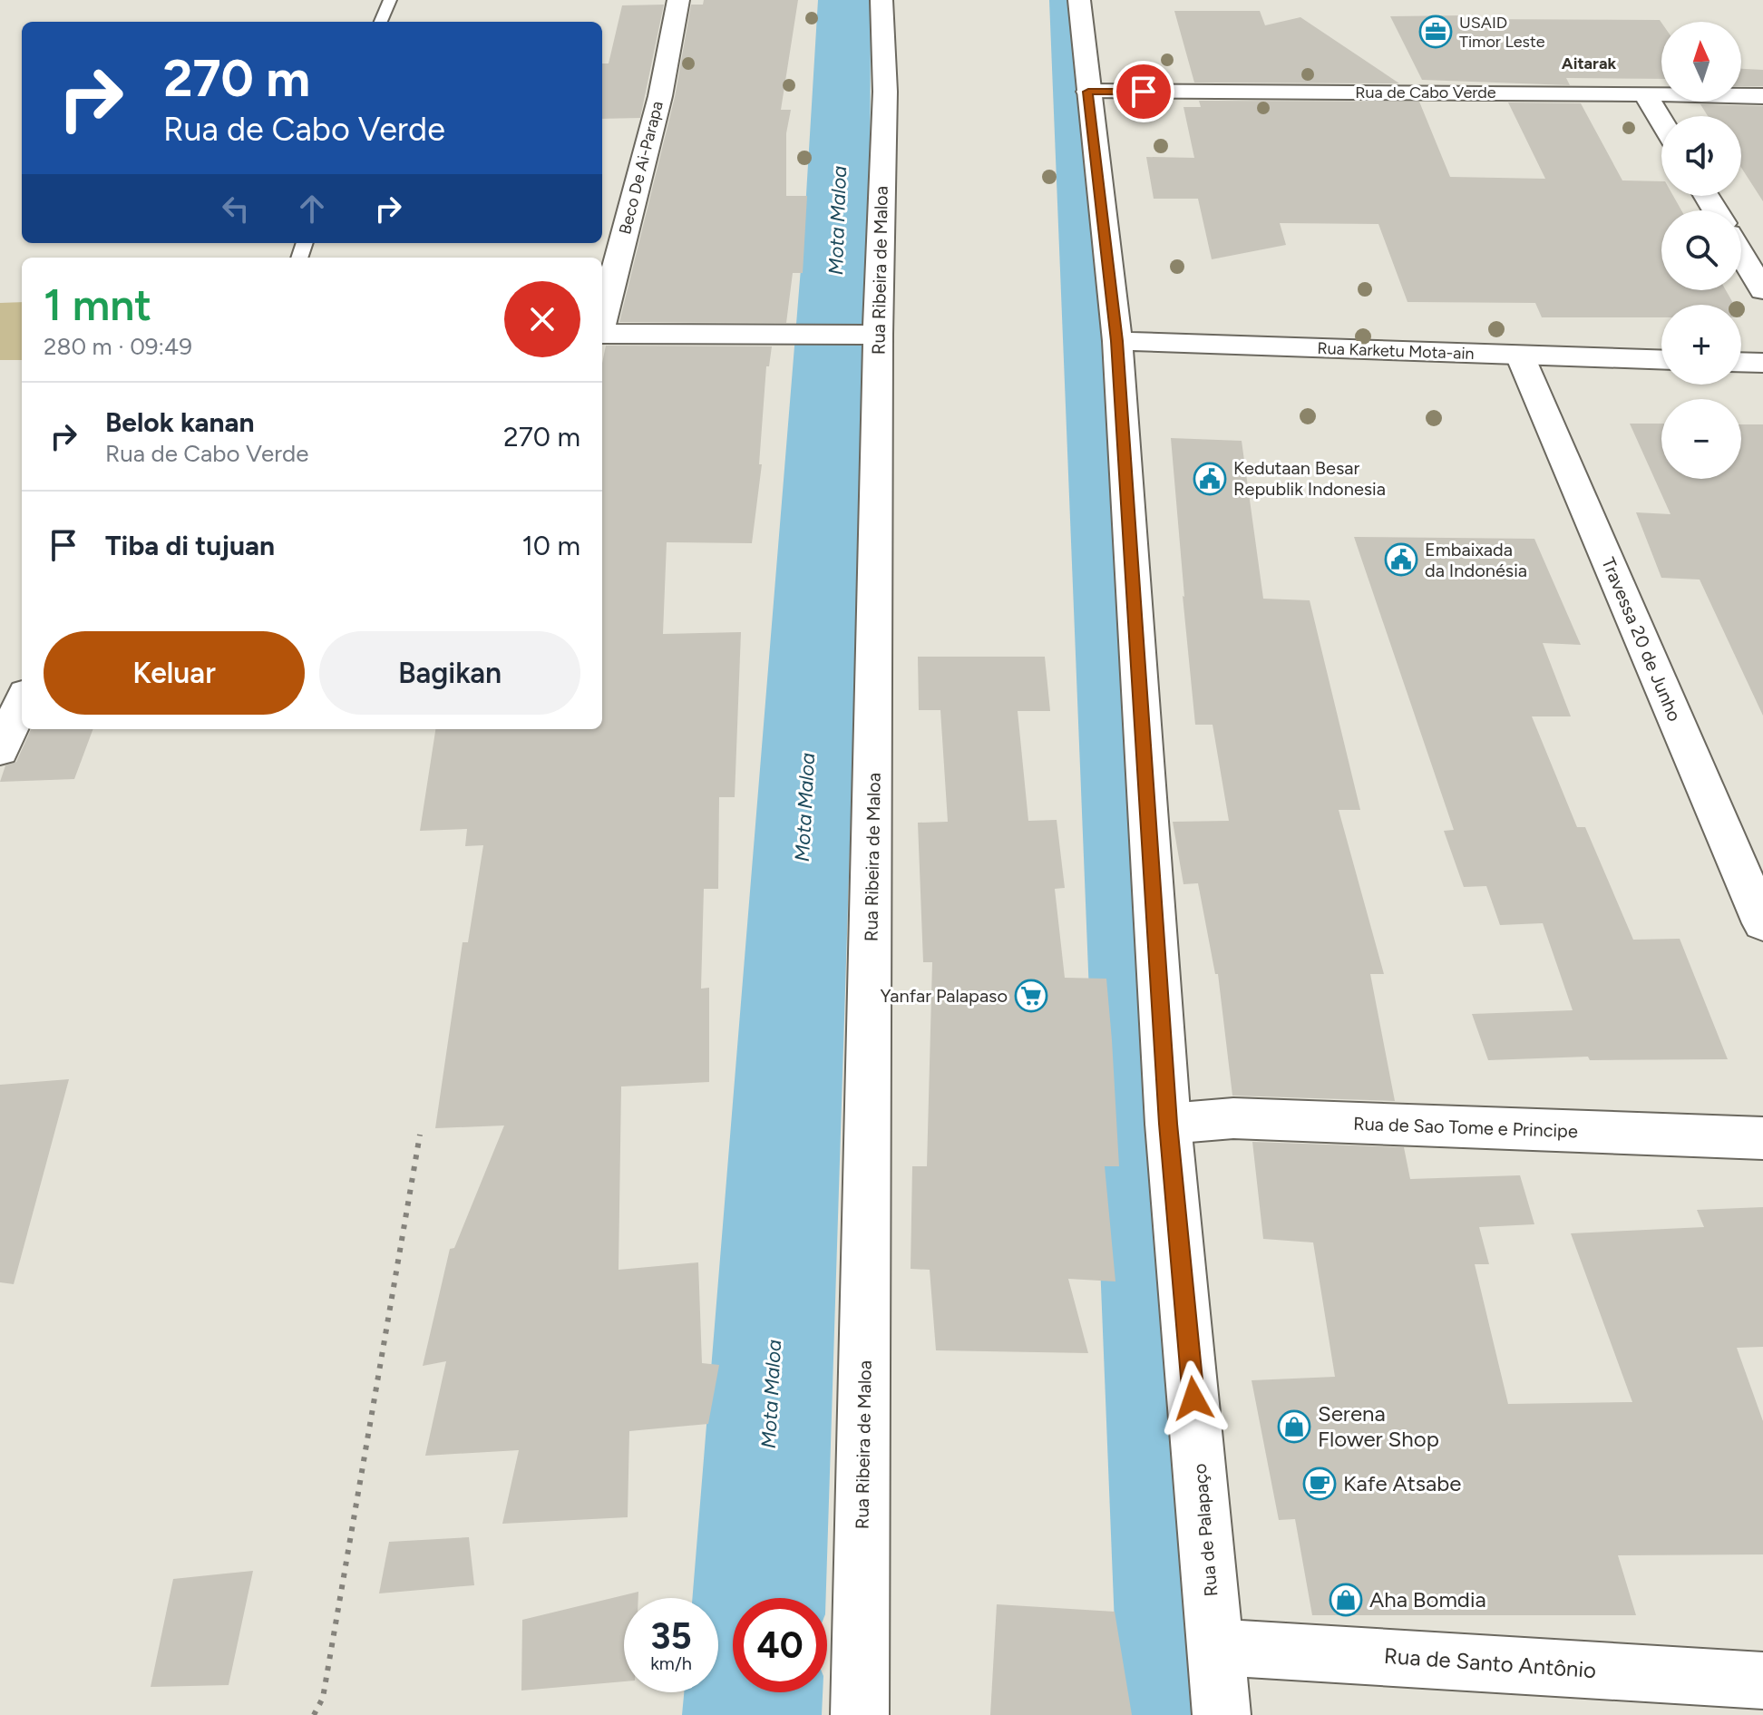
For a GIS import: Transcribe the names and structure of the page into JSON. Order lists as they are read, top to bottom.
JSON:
{
  "streets": {
    "street": [
      "Rua de Cabo Verde",
      "Beco De Ai-Parapa",
      "Rua Ribeira de Maloa",
      "Rua Karketu Mota-ain",
      "Travessa 20 de Junho",
      "Rua de Sao Tome e Principe",
      "Rua de Palapaço",
      "Rua de Santo Antônio"
    ]
  },
  "crossings": [
    ["Rua de Cabo Verde", "Rua de Palapaço"],
    ["Rua Karketu Mota-ain", "Travessa 20 de Junho"],
    ["Rua Karketu Mota-ain", "Rua de Palapaço"],
    ["Rua de Sao Tome e Principe", "Rua de Palapaço"],
    ["Rua de Palapaço", "Rua de Santo Antônio"]
  ],
  "districts": ["Aitarak"],
  "water": ["Mota Maloa"],
  "places": {
    "office": ["USAID Timor Leste"],
    "public building": ["Kedutaan Besar Republik Indonesia", "Embaixada da Indonésia"],
    "supermarket": ["Yanfar Palapaso"],
    "shop": ["Serena Flower Shop", "Aha Bomdia"],
    "cafe": ["Kafe Atsabe"]
  },
  "north": "top",
  "page": {
    "map_buttons": ["+", "−"],
    "turn": ["270 m", "Rua de Cabo Verde"],
    "heading": ["1 mnt", "280 m · 09:49"],
    "list": [
      {
        "name": "Belok kanan",
        "note": "Rua de Cabo Verde",
        "value": "270 m"
      },
      {
        "name": "Tiba di tujuan",
        "value": "10 m"
      }
    ],
    "buttons": ["Keluar", "Bagikan"],
    "speed": "35 km/h",
    "limit": "40"
  }
}
